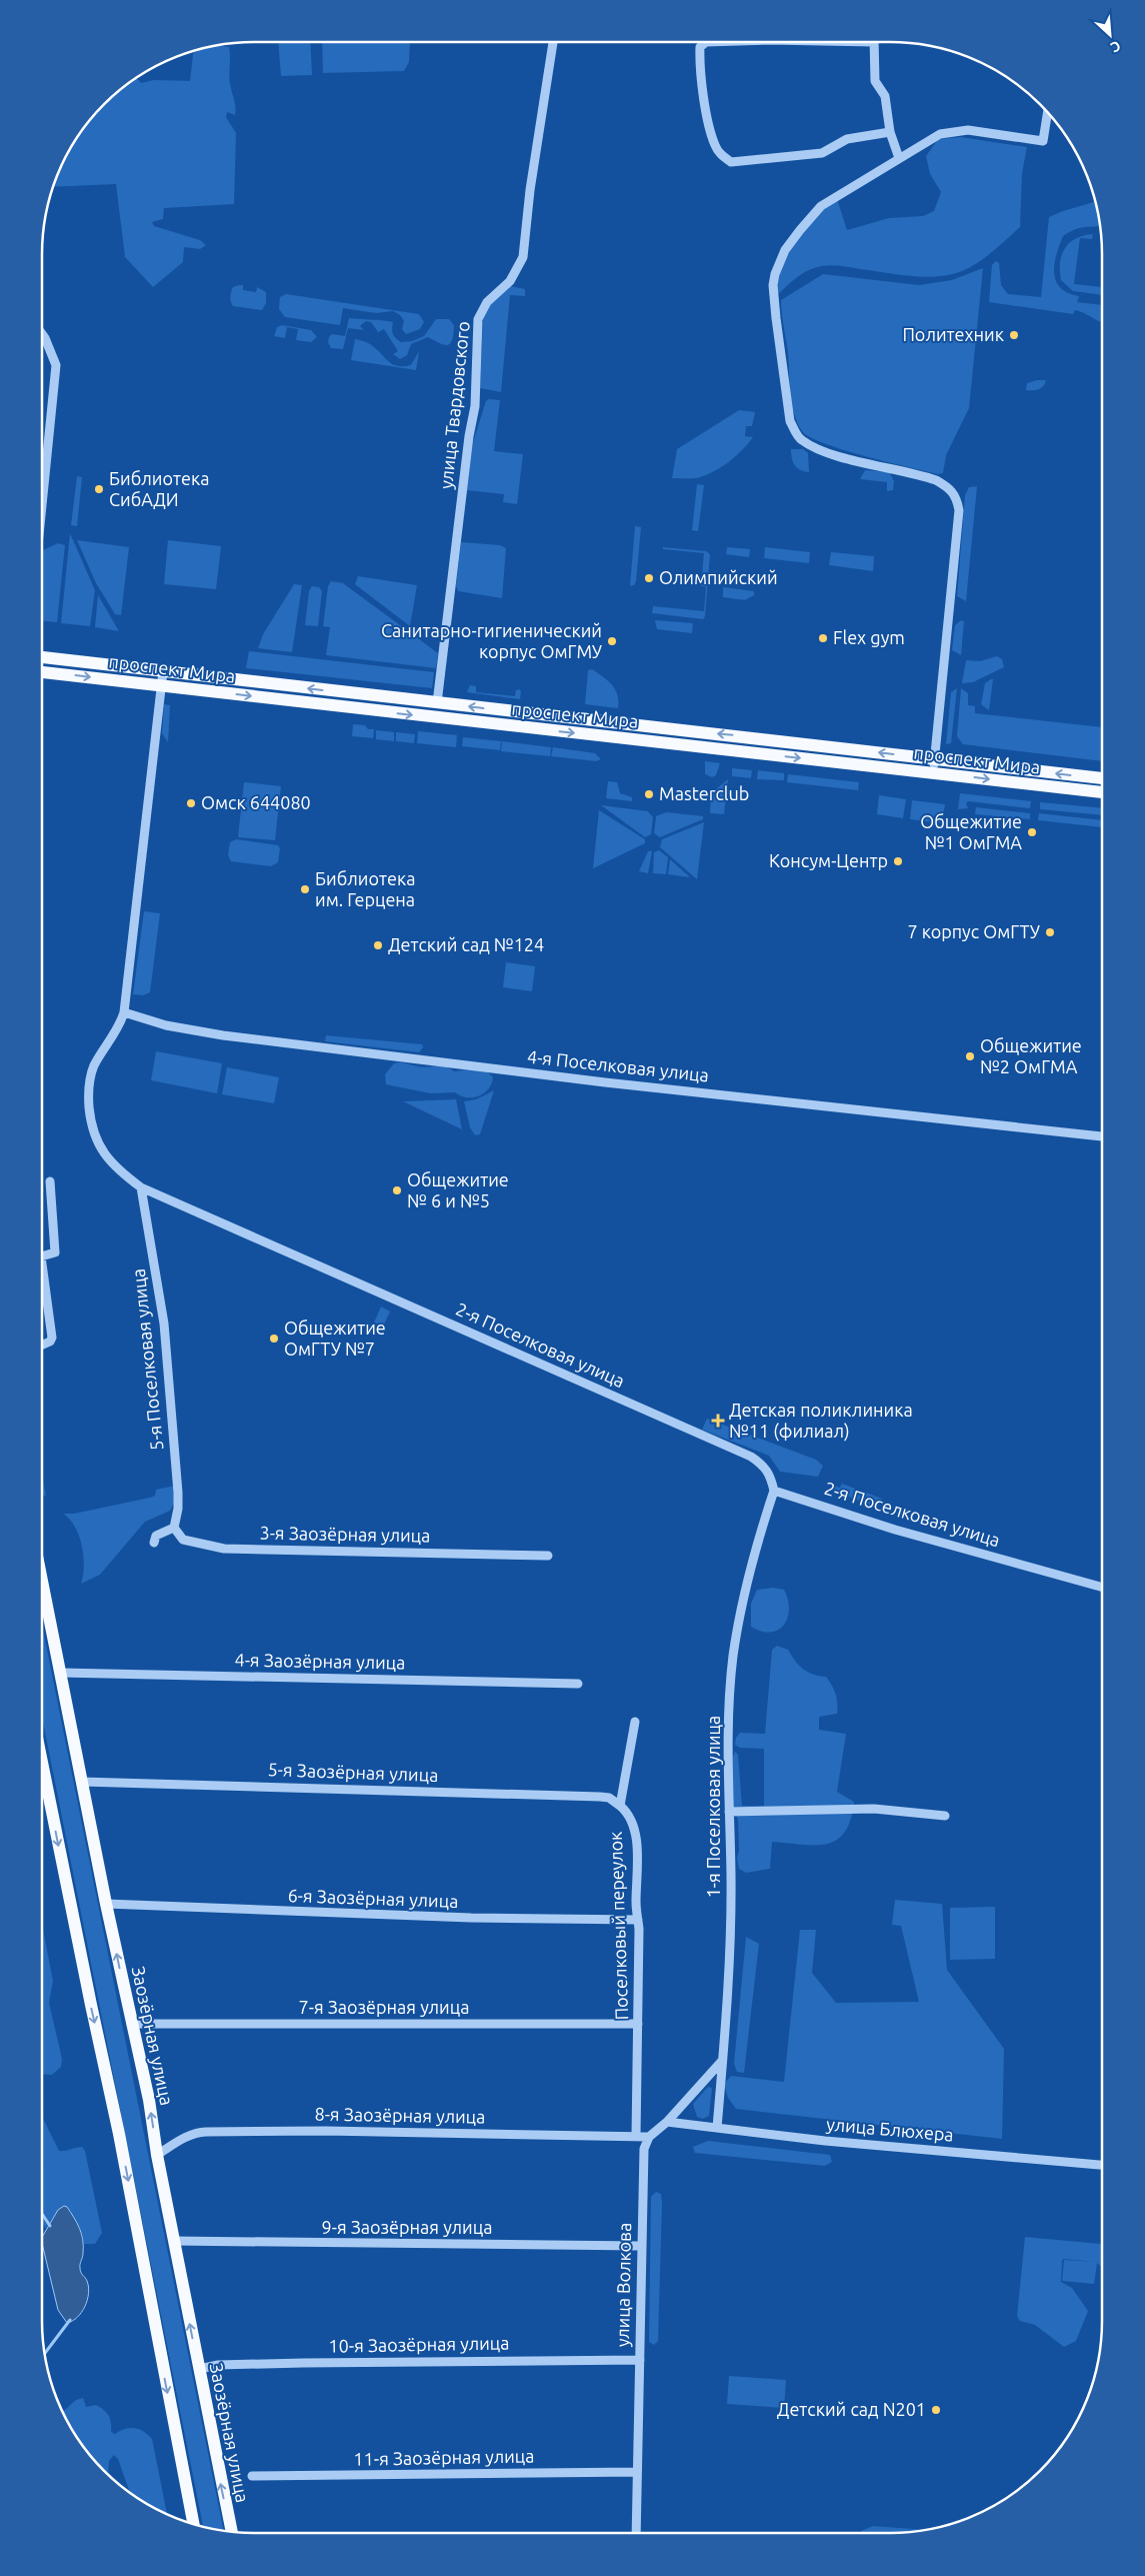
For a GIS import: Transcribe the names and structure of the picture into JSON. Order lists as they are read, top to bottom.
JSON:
{
  "streets": {
    "main road": ["проспект Мира", "Заозёрная улица"],
    "street": [
      "улица Твардовского",
      "4-я Поселковая улица",
      "2-я Поселковая улица",
      "5-я Поселковая улица",
      "3-я Заозёрная улица",
      "4-я Заозёрная улица",
      "5-я Заозёрная улица",
      "1-я Поселковая улица",
      "6-я Заозёрная улица",
      "Поселковый переулок",
      "7-я Заозёрная улица",
      "8-я Заозёрная улица",
      "улица Блюхера",
      "9-я Заозёрная улица",
      "улица Волкова",
      "10-я Заозёрная улица",
      "11-я Заозёрная улица"
    ]
  },
  "crossings": [
    ["улица Твардовского", "проспект Мира"],
    ["проспект Мира", "2-я Поселковая улица"],
    ["4-я Поселковая улица", "2-я Поселковая улица"],
    ["2-я Поселковая улица", "5-я Поселковая улица"],
    ["2-я Поселковая улица", "1-я Поселковая улица"],
    ["5-я Поселковая улица", "3-я Заозёрная улица"],
    ["4-я Заозёрная улица", "Заозёрная улица"],
    ["5-я Заозёрная улица", "Поселковый переулок"],
    ["5-я Заозёрная улица", "Заозёрная улица"],
    ["1-я Поселковая улица", "улица Блюхера"],
    ["6-я Заозёрная улица", "Поселковый переулок"],
    ["6-я Заозёрная улица", "Заозёрная улица"],
    ["Поселковый переулок", "7-я Заозёрная улица"],
    ["Поселковый переулок", "8-я Заозёрная улица"],
    ["7-я Заозёрная улица", "Заозёрная улица"],
    ["Заозёрная улица", "8-я Заозёрная улица"],
    ["Заозёрная улица", "9-я Заозёрная улица"],
    ["Заозёрная улица", "10-я Заозёрная улица"],
    ["8-я Заозёрная улица", "улица Волкова"],
    ["9-я Заозёрная улица", "улица Волкова"],
    ["улица Волкова", "10-я Заозёрная улица"],
    ["улица Волкова", "11-я Заозёрная улица"]
  ],
  "places": {
    "other": [
      "Политехник",
      "Библиотека СибАДИ",
      "Олимпийский",
      "Flex gym",
      "Санитарно-гигиенический корпус ОмГМУ",
      "Masterclub",
      "Омск 644080",
      "Общежитие №1 ОмГМА",
      "Консум-Центр",
      "Библиотека им. Герцена",
      "7 корпус ОмГТУ",
      "Детский сад №124",
      "Общежитие №2 ОмГМА",
      "Общежитие № 6 и №5",
      "Общежитие ОмГТУ №7",
      "Детский сад N201"
    ],
    "health": ["Детская поликлиника №11 (филиал)"]
  },
  "north": "bottom right"
}
